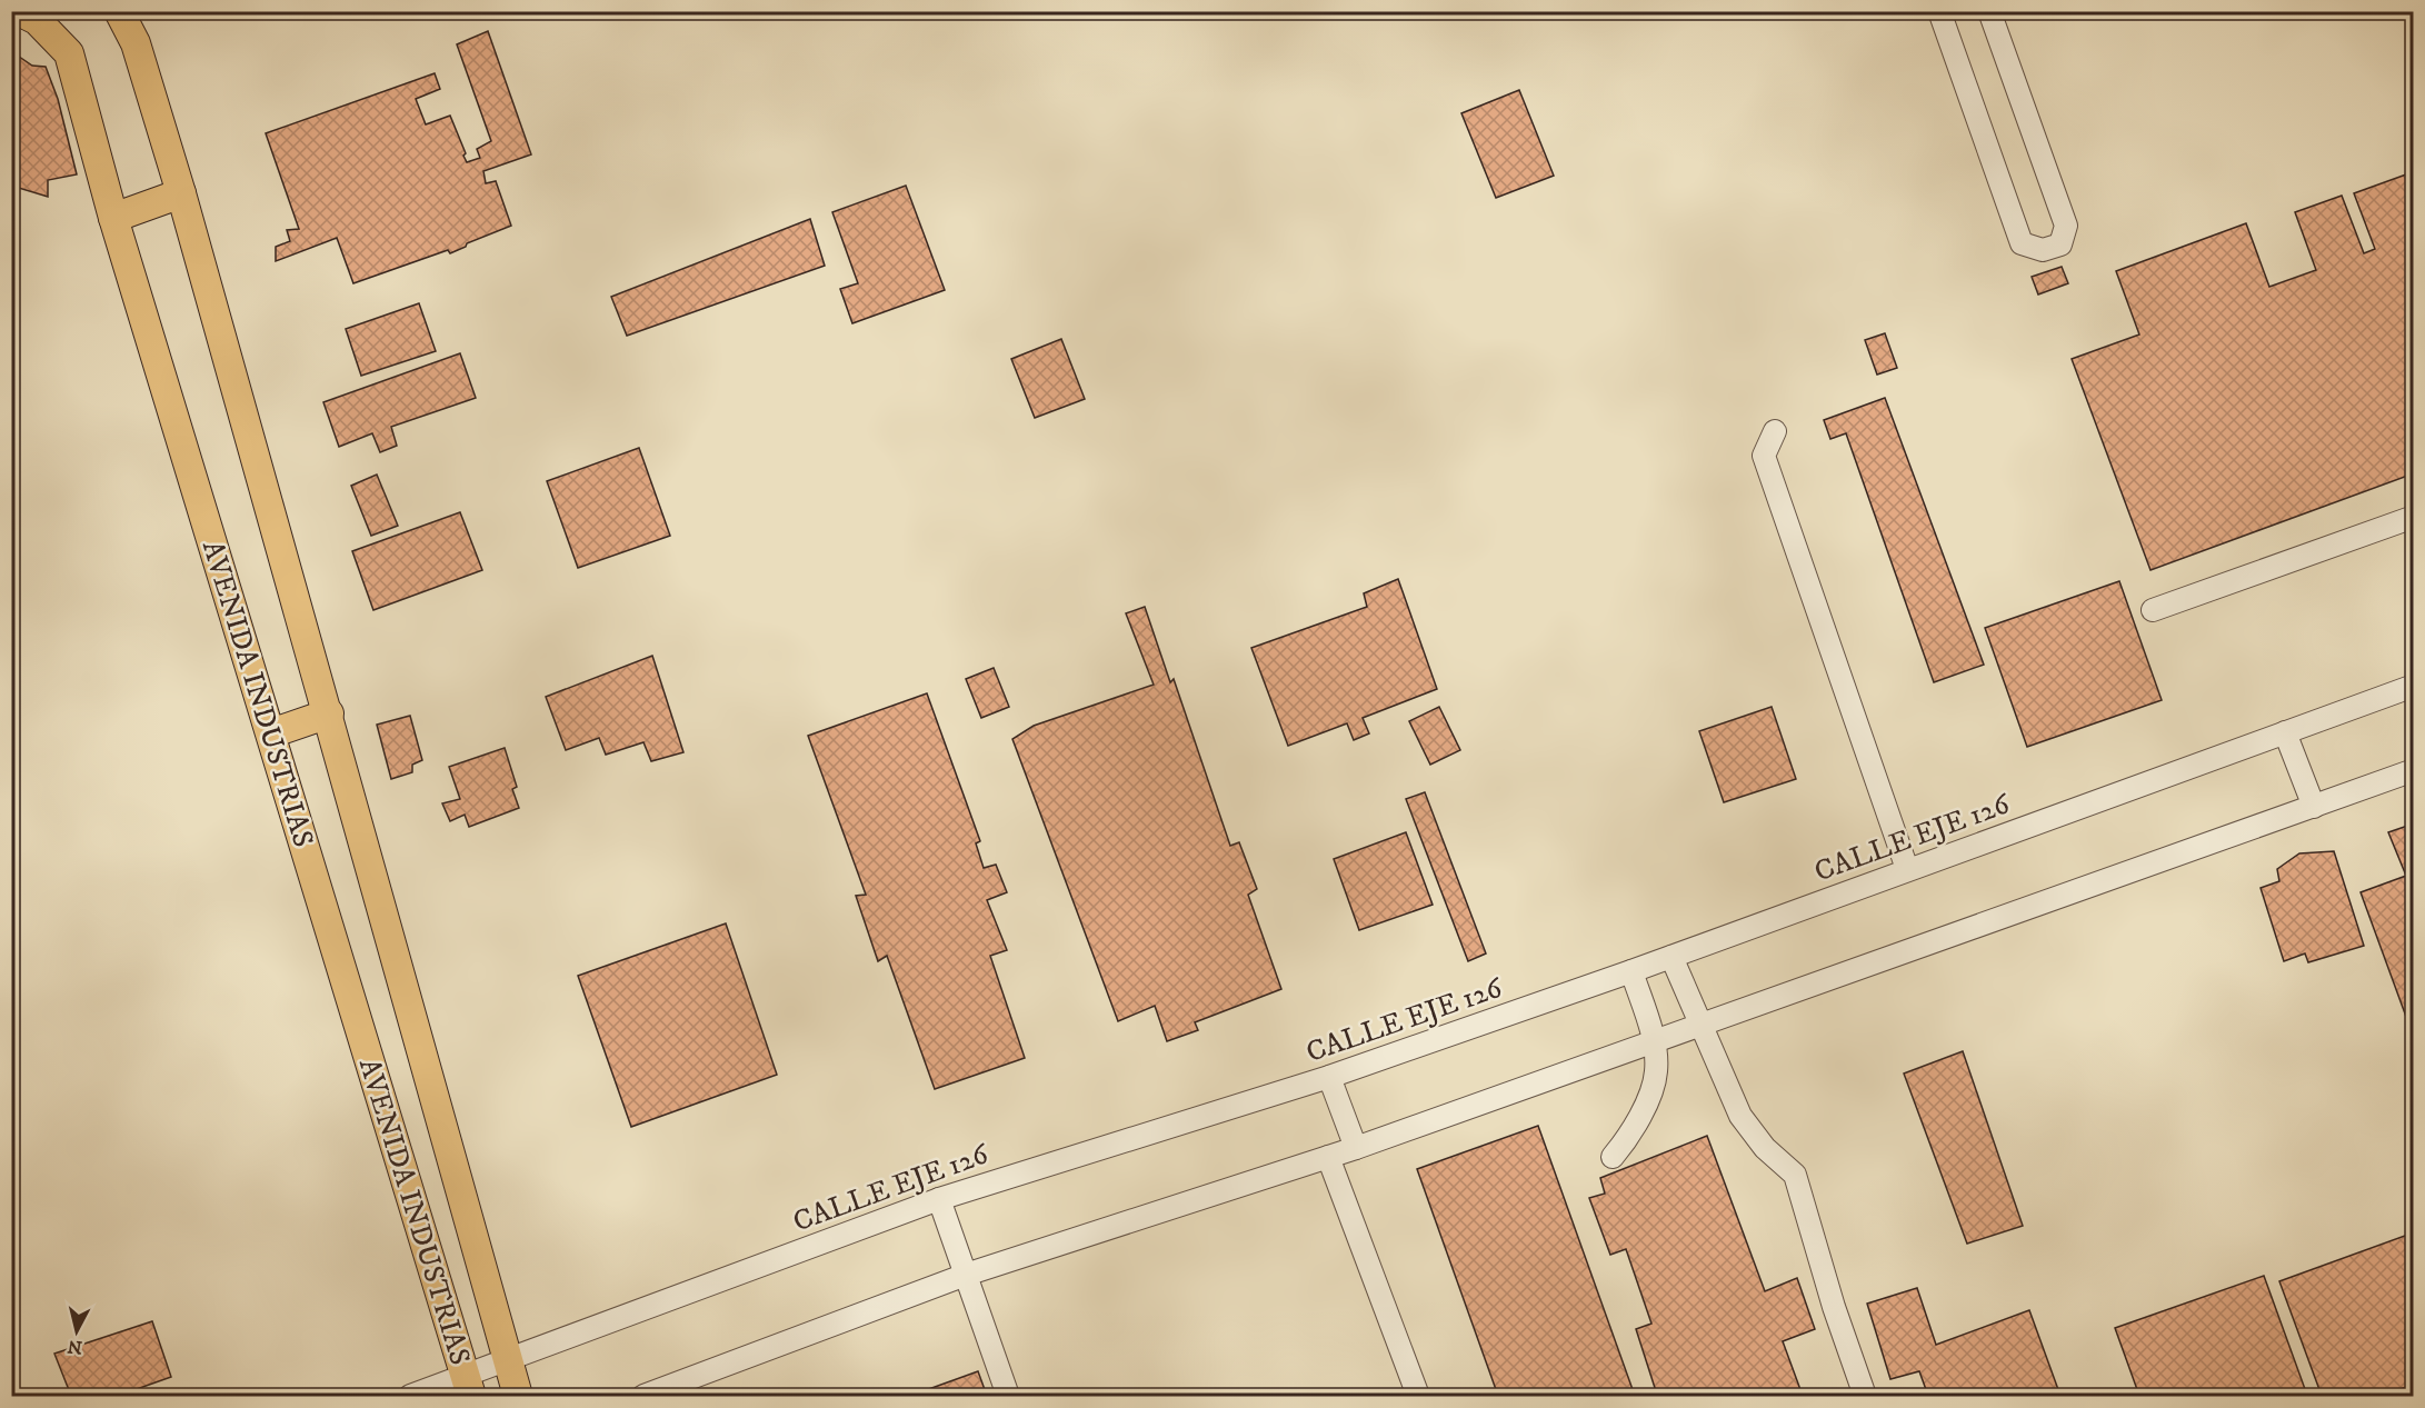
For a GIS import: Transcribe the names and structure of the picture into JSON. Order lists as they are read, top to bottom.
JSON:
{
  "streets": {
    "main road": ["AVENIDA INDUSTRIAS"],
    "street": ["CALLE EJE 126"]
  },
  "crossings": [
    ["AVENIDA INDUSTRIAS", "CALLE EJE 126"]
  ],
  "north": "bottom"
}
